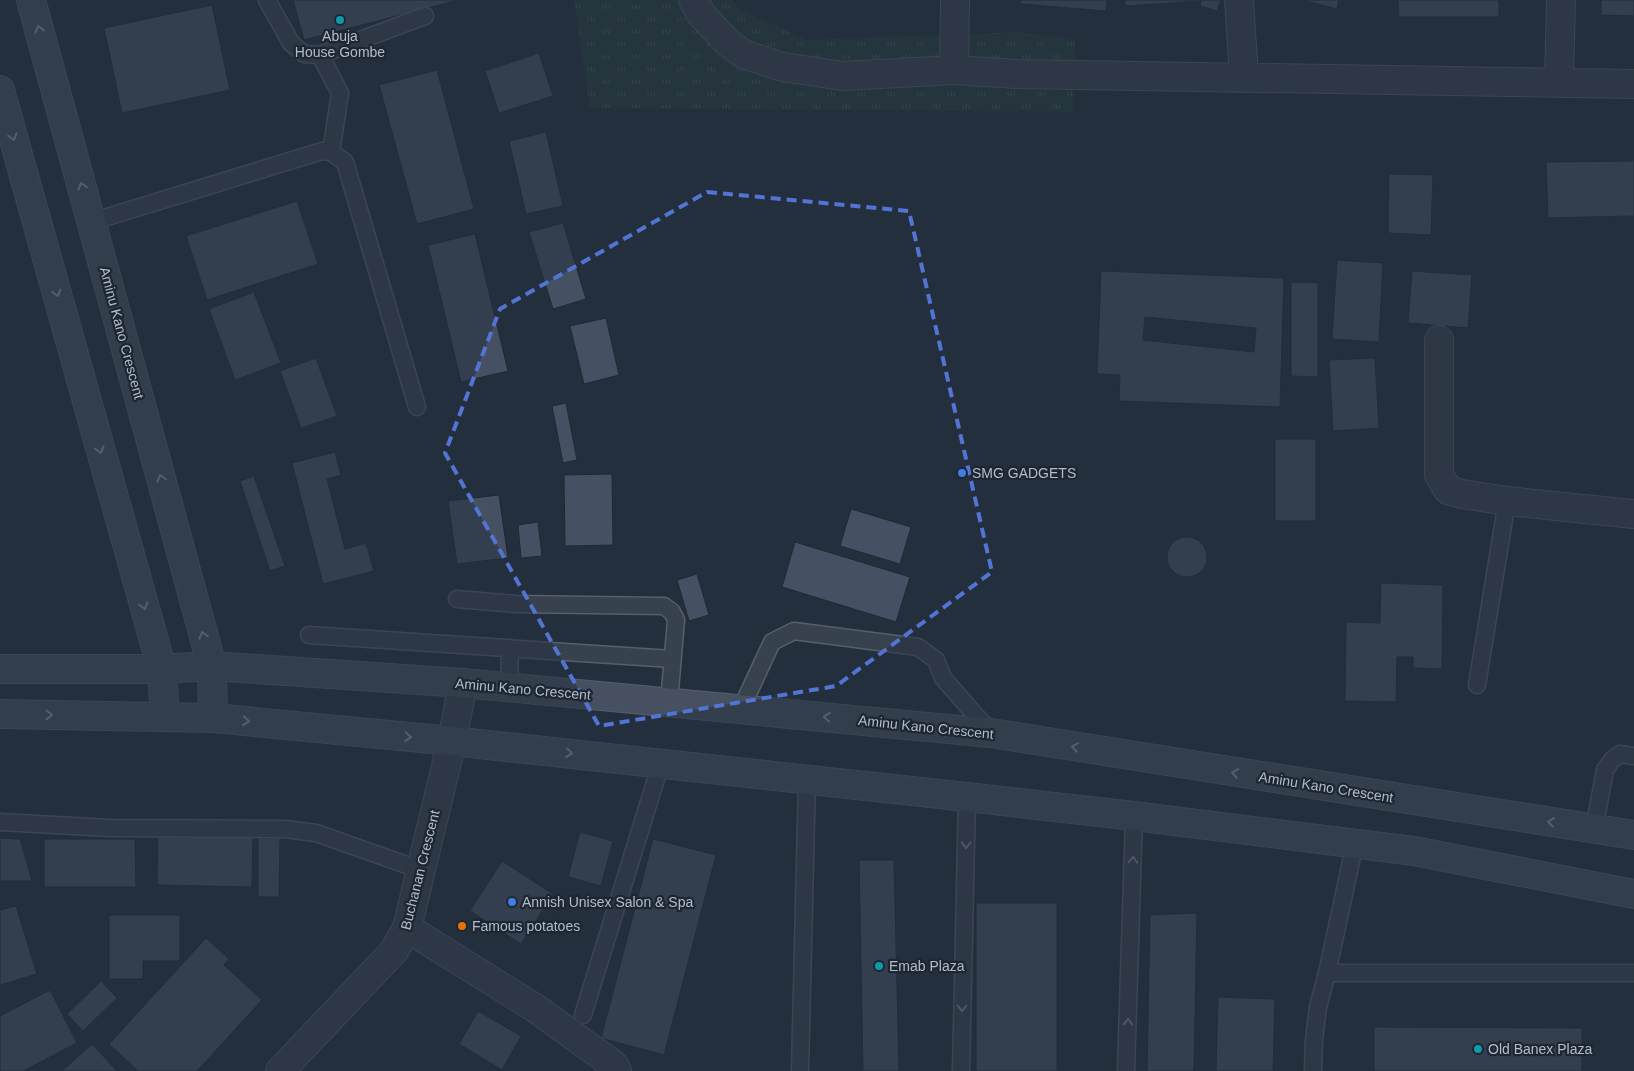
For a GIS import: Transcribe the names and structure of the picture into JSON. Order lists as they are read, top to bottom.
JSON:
{
  "streets": {
    "main road": ["Aminu Kano Crescent"],
    "street": ["Buchanan Crescent"]
  },
  "crossings": [
    ["Aminu Kano Crescent", "Buchanan Crescent"]
  ],
  "one_way": ["Aminu Kano Crescent"],
  "places": [
    "Abuja House Gombe",
    "SMG GADGETS",
    "Annish Unisex Salon & Spa",
    "Famous potatoes",
    "Emab Plaza",
    "Old Banex Plaza"
  ]
}
